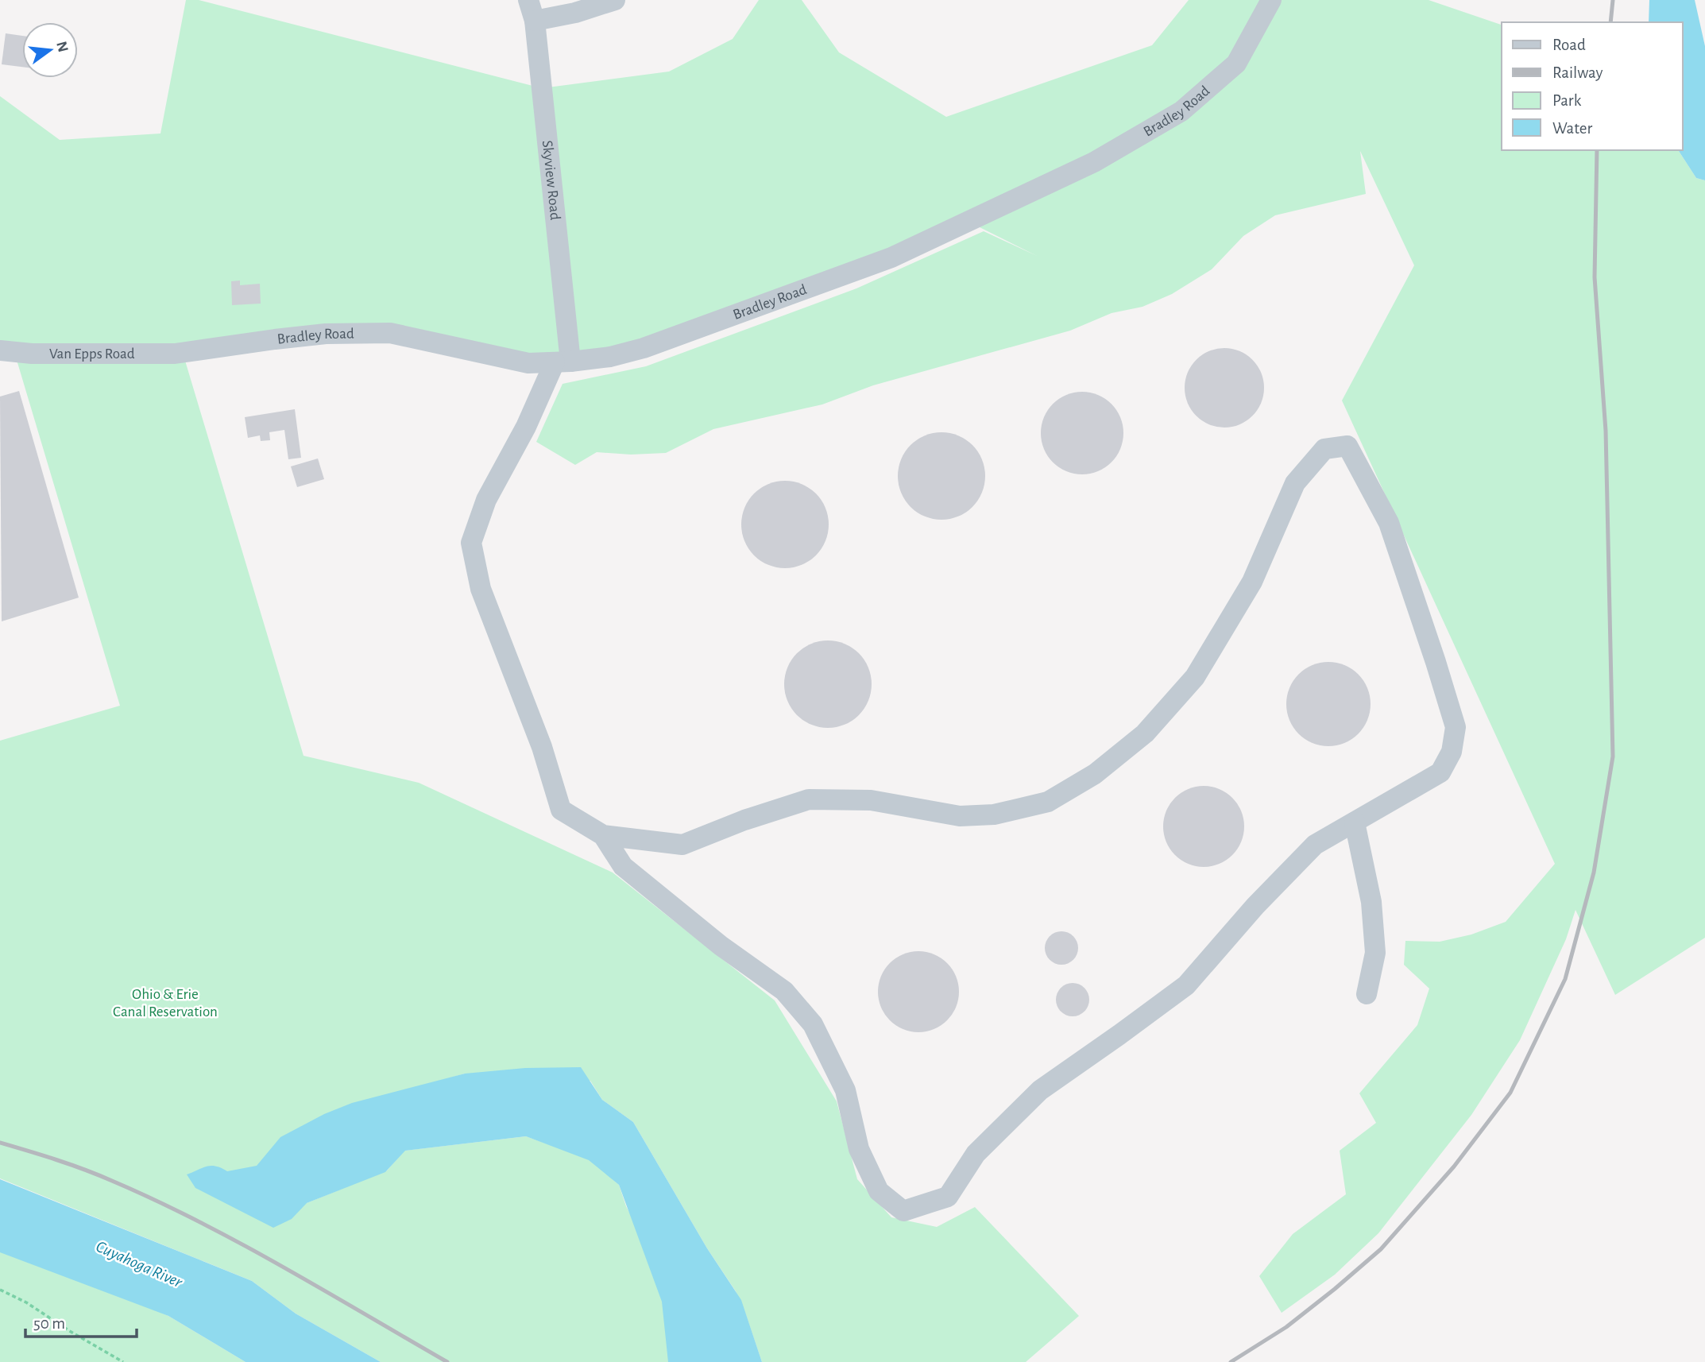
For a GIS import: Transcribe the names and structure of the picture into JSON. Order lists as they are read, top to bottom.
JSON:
{
  "streets": {
    "street": ["Bradley Road", "Skyview Road", "Van Epps Road"]
  },
  "crossings": [
    ["Bradley Road", "Skyview Road"],
    ["Bradley Road", "Van Epps Road"]
  ],
  "water": ["Cuyahoga River"],
  "parks": ["Ohio & Erie Canal Reservation"],
  "legend": [
    "Road",
    "Railway",
    "Park",
    "Water"
  ],
  "scale_bar": "50 m",
  "north": "right"
}
